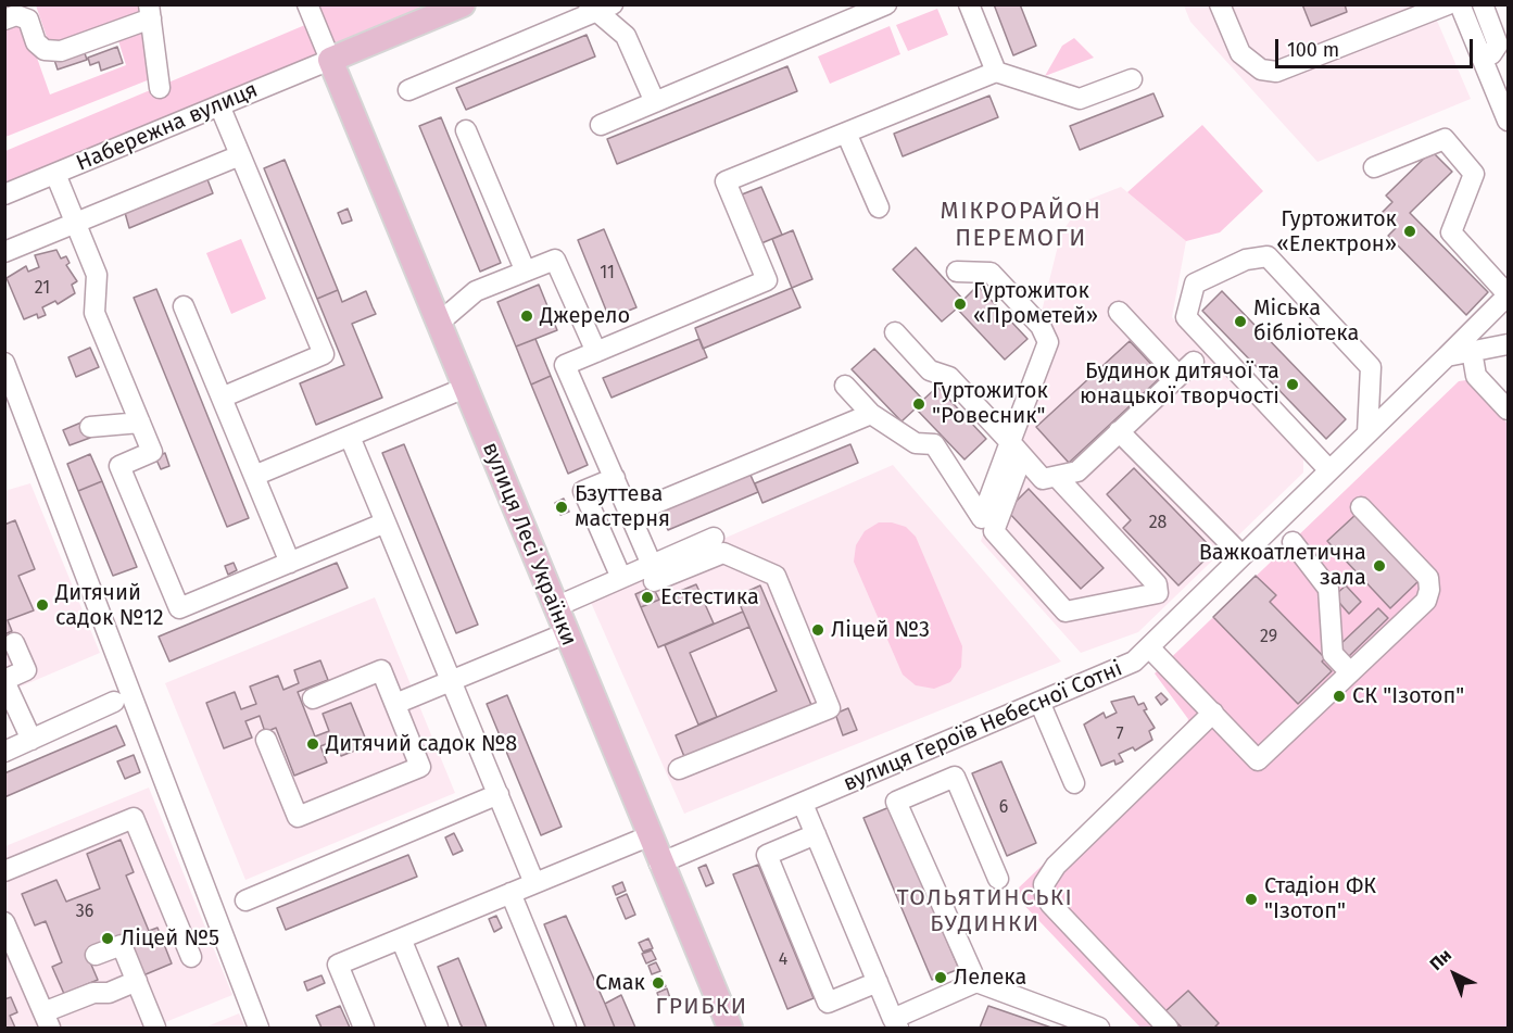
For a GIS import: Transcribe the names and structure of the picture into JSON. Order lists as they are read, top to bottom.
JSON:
{
  "streets": {
    "main road": ["вулиця Лесі Українки"],
    "street": ["Набережна вулиця", "вулиця Героїв Небесної Сотні"]
  },
  "crossings": [
    ["Набережна вулиця", "вулиця Лесі Українки"],
    ["вулиця Лесі Українки", "вулиця Героїв Небесної Сотні"]
  ],
  "districts": ["МІКРОРАЙОН ПЕРЕМОГИ", "ТОЛЬЯТИНСЬКІ БУДИНКИ", "ГРИБКИ"],
  "places": [
    "Гуртожиток «Електрон»",
    "Гуртожиток «Прометей»",
    "Джерело",
    "Міська бібліотека",
    "Будинок дитячої та юнацької творчості",
    "Гуртожиток \"Ровесник\"",
    "Бзуттева мастерня",
    "Важкоатлетична зала",
    "Естестика",
    "Дитячий садок №12",
    "Ліцей №3",
    "СК \"Ізотоп\"",
    "Дитячий садок №8",
    "Стадіон ФК \"Ізотоп\"",
    "Ліцей №5",
    "Лелека",
    "Смак"
  ],
  "house_numbers": [
    "11",
    "21",
    "28",
    "29",
    "7",
    "6",
    "36",
    "4"
  ],
  "scale_bar": "100 m",
  "north": "top left"
}
